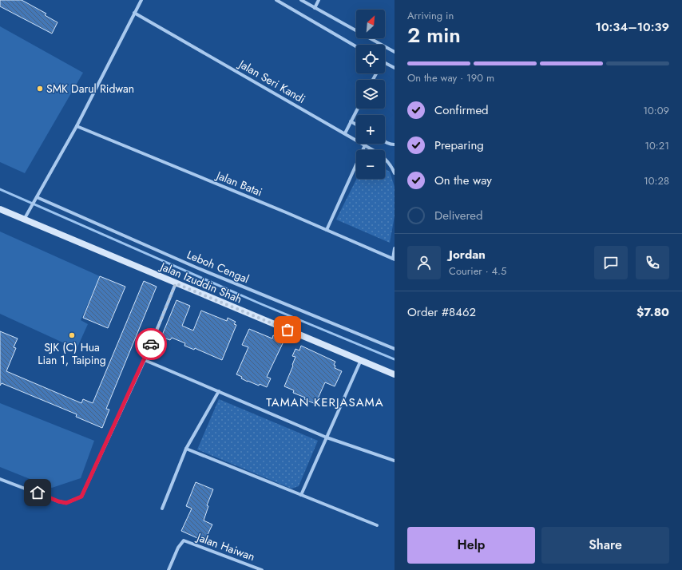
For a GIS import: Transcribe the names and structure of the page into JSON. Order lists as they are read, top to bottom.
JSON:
{
  "streets": {
    "main road": ["Jalan Izuddin Shah"],
    "street": [
      "Jalan Seri Kandi",
      "Jalan Batai",
      "Leboh Cengal",
      "Jalan Haiwan"
    ]
  },
  "districts": ["TAMAN KERJASAMA"],
  "places": ["SMK Darul Ridwan", "SJK (C) Hua Lian 1, Taiping"],
  "north": "top right",
  "page": {
    "heading": ["2 min", "Arriving in", "10:34–10:39"],
    "panel": [
      "Jordan",
      "Courier · 4.5",
      "Order #8462",
      "$7.80"
    ],
    "map_buttons": ["+", "−"],
    "bar": "On the way · 190 m",
    "list": [
      ["Confirmed", "10:09"],
      ["Preparing", "10:21"],
      ["On the way", "10:28"],
      "Delivered"
    ],
    "buttons": ["Help", "Share"]
  }
}
